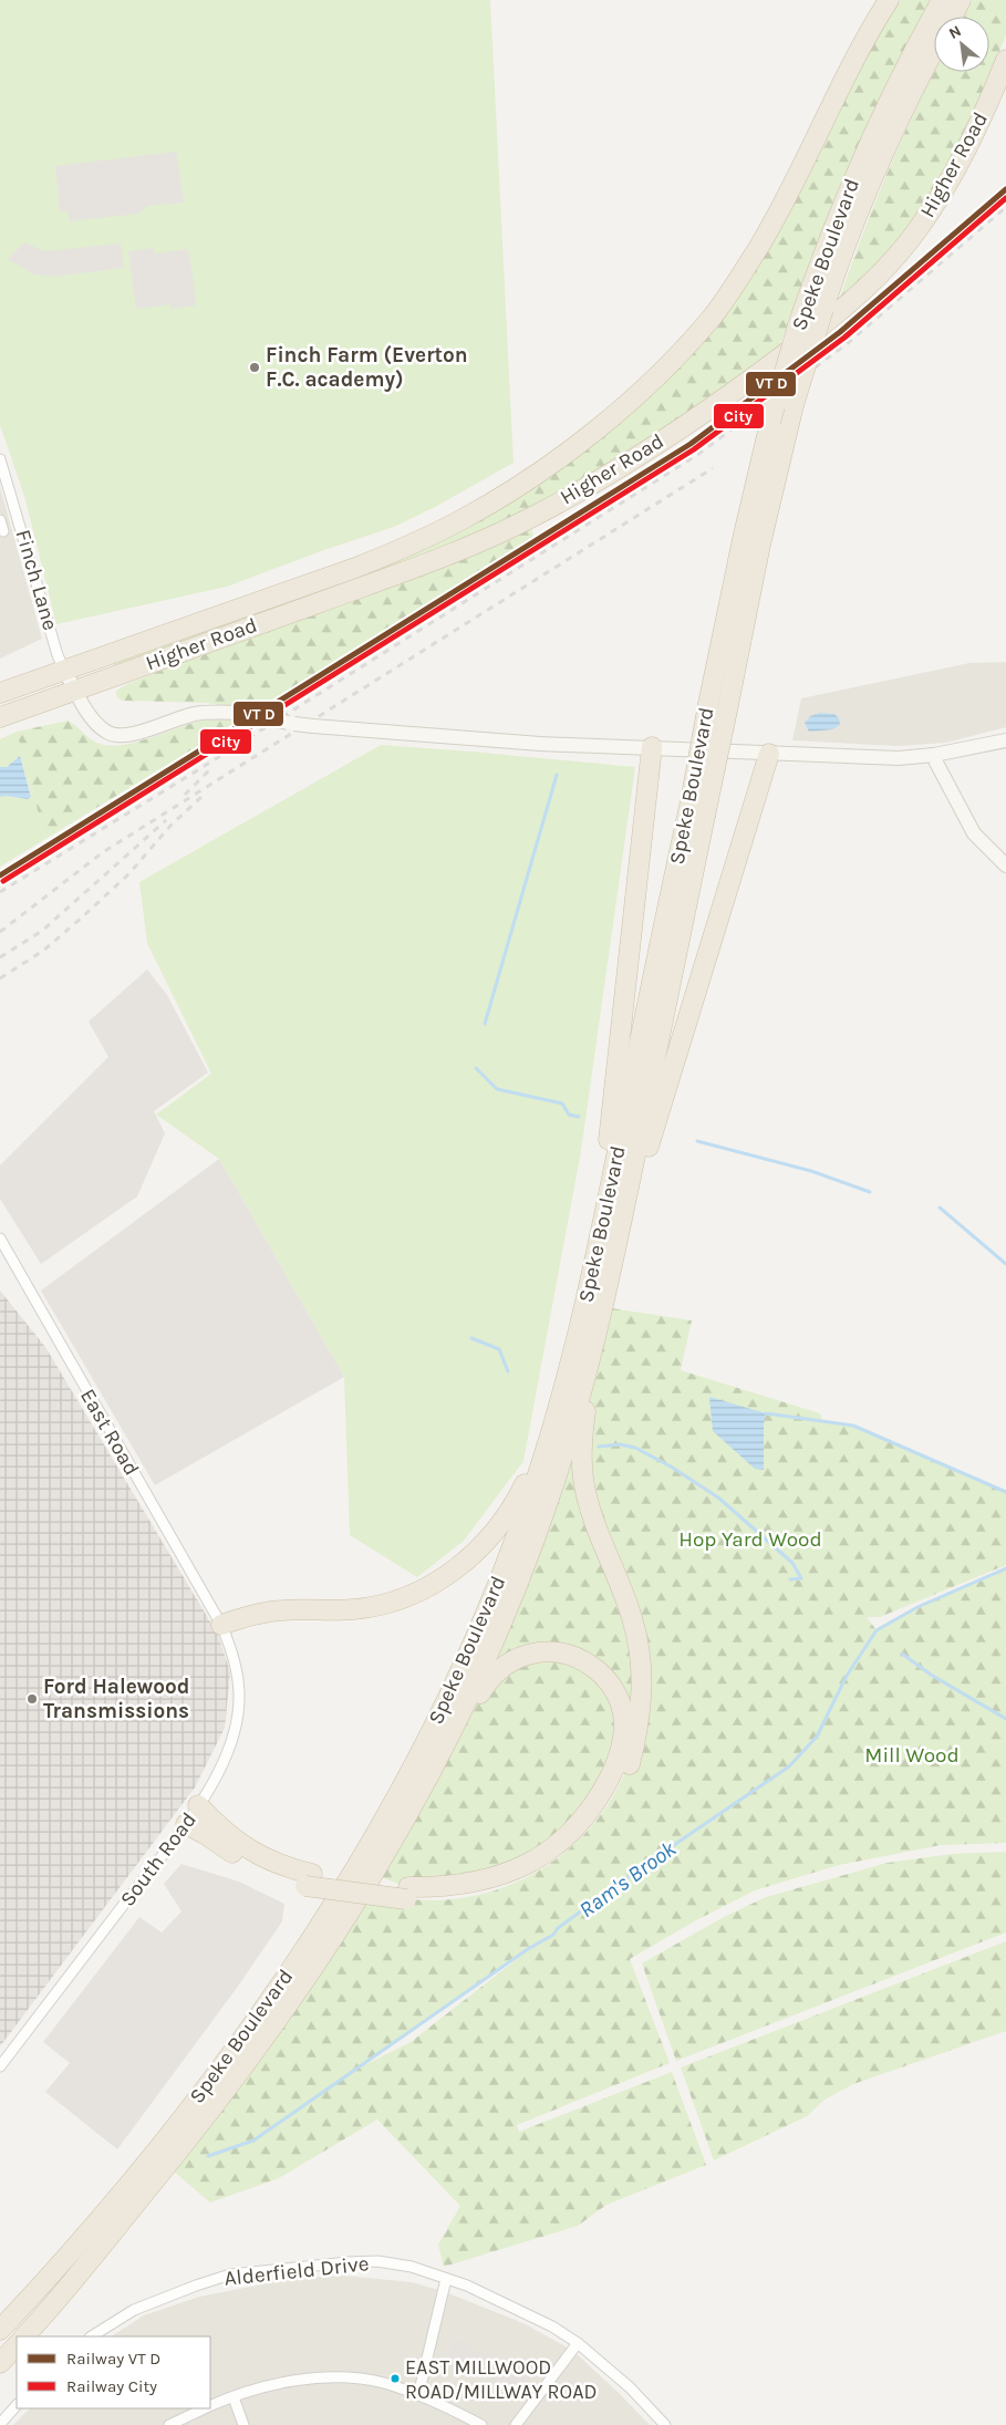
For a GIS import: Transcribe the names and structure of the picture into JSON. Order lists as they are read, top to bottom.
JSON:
{
  "streets": {
    "highway": ["Higher Road", "Speke Boulevard"],
    "street": [
      "Finch Lane",
      "East Road",
      "South Road",
      "Alderfield Drive"
    ]
  },
  "crossings": [
    ["Higher Road", "Finch Lane"],
    ["East Road", "South Road"]
  ],
  "water": ["Ram's Brook"],
  "parks": ["Hop Yard Wood", "Mill Wood"],
  "places": ["Finch Farm (Everton F.C. academy)", "Ford Halewood Transmissions", "EAST MILLWOOD ROAD/MILLWAY ROAD"],
  "lines": ["rail line City"],
  "legend": ["Railway VT D", "Railway City"],
  "north": "top left"
}
